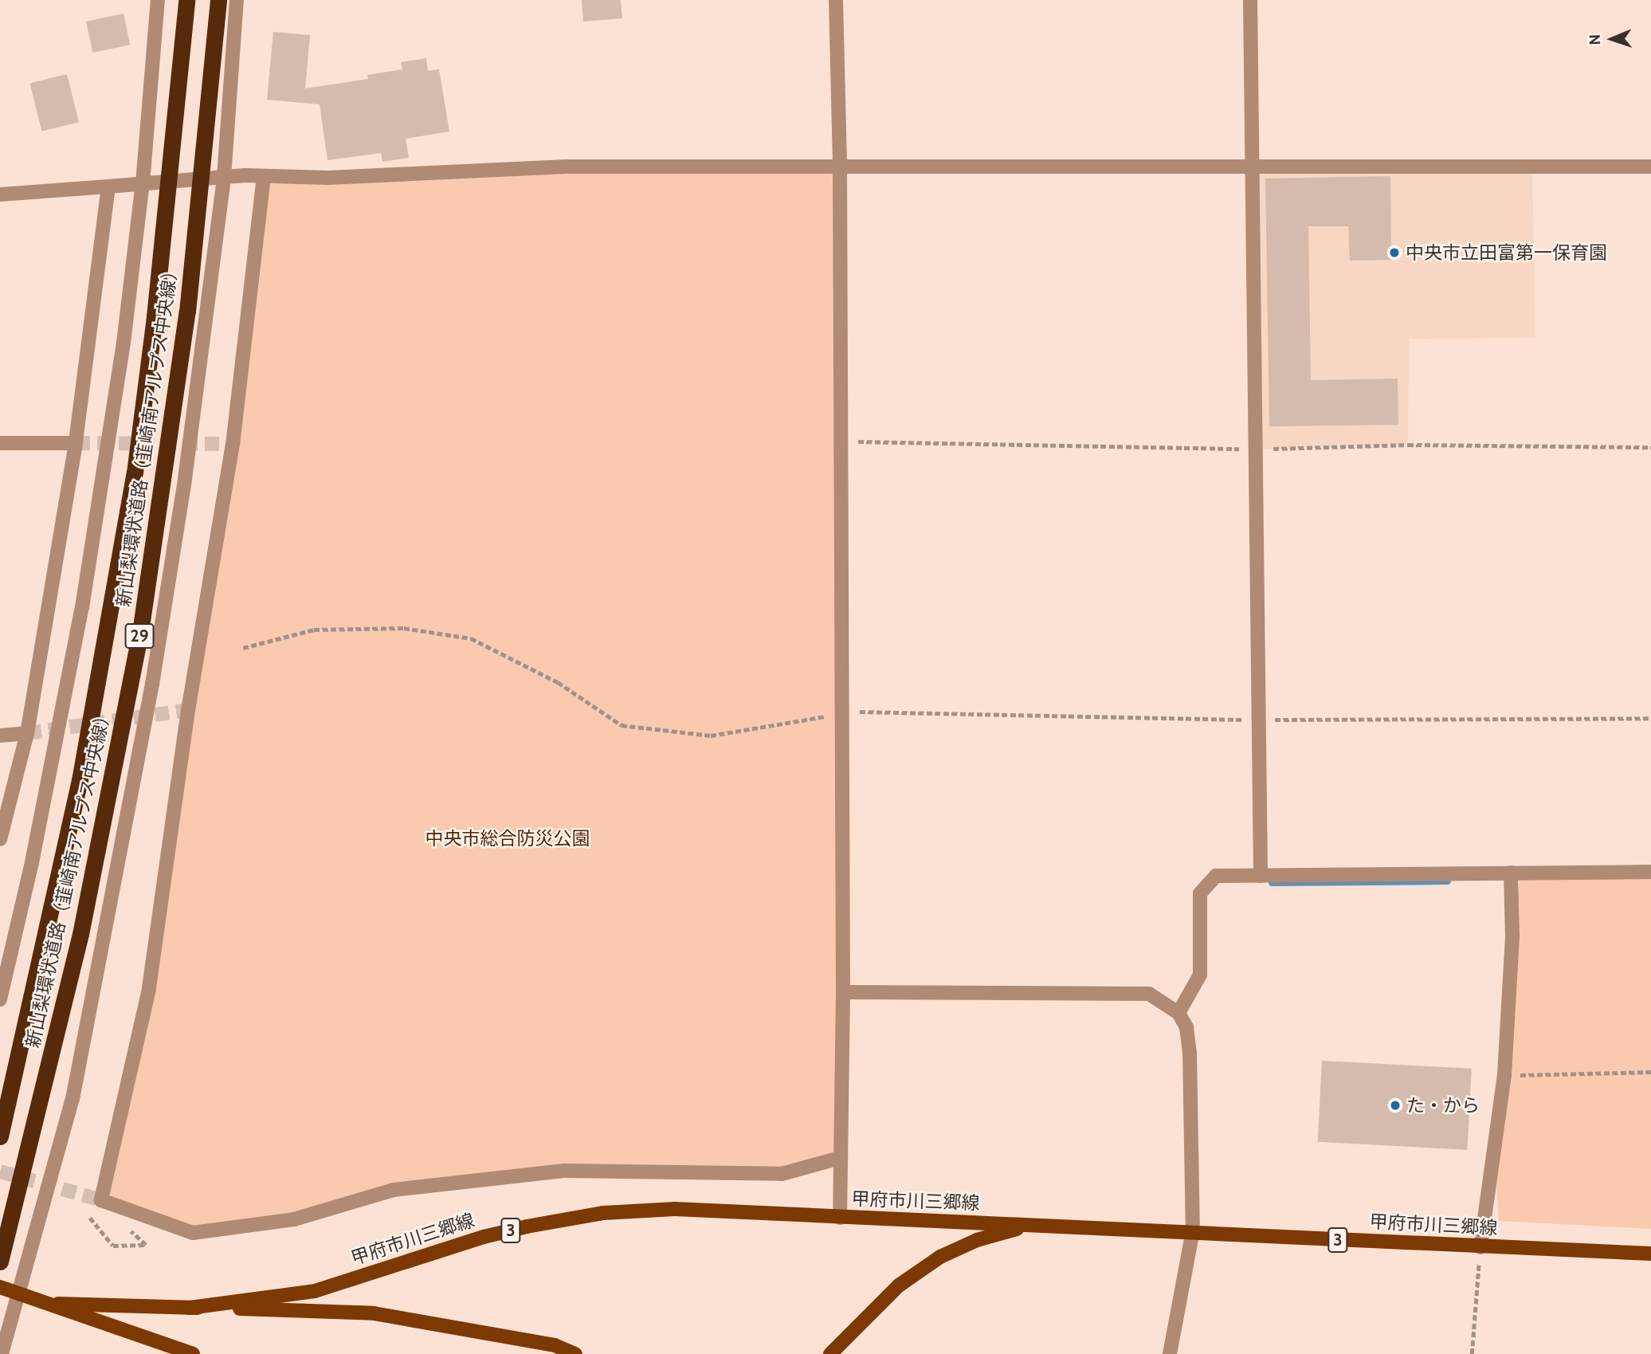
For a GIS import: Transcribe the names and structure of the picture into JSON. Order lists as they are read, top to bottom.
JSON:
{
  "streets": {
    "highway": ["新山梨環状道路（韮崎南アルプス中央線）", "29"],
    "main road": ["甲府市川三郷線", "3"]
  },
  "parks": ["中央市総合防災公園"],
  "places": ["中央市立田富第一保育園", "た・から"],
  "north": "left"
}
